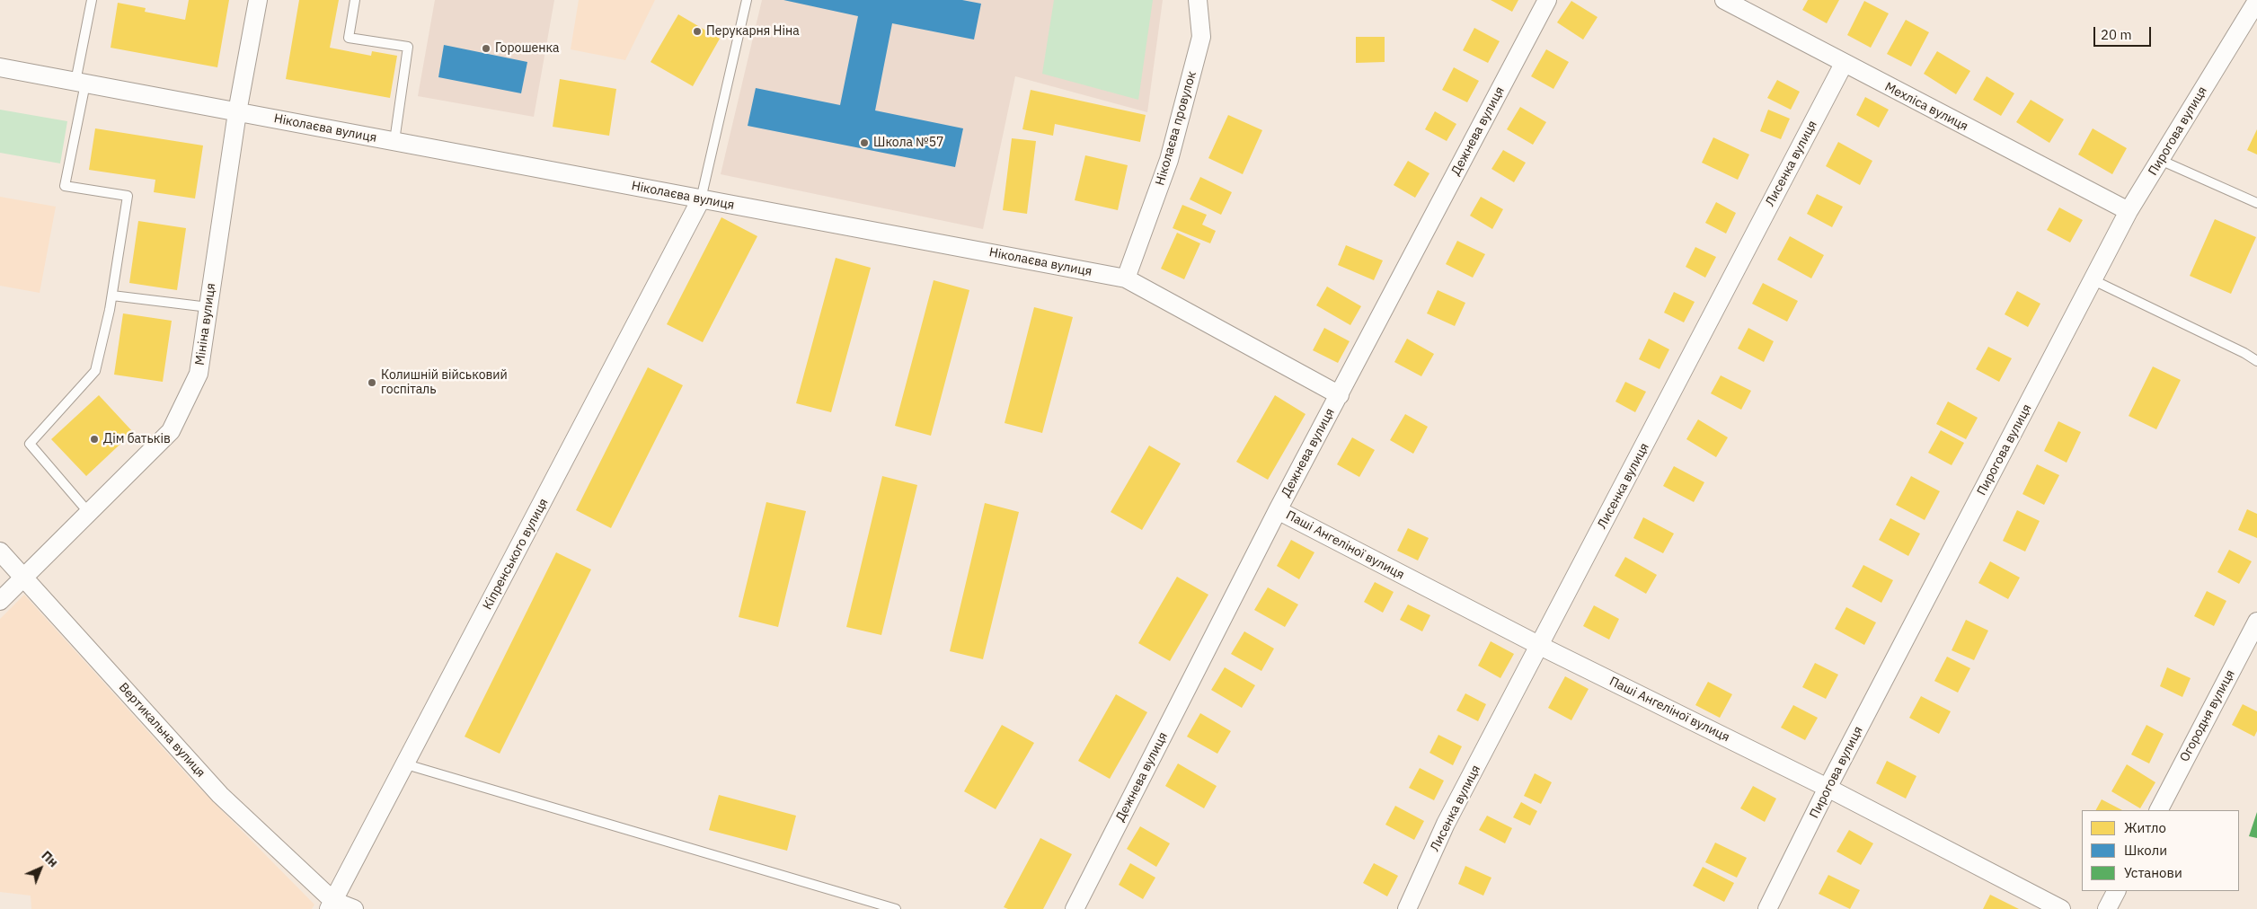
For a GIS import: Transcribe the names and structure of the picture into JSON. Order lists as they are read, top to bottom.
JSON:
{
  "streets": {
    "street": [
      "Мехліса вулиця",
      "Ніколаєва вулиця",
      "Ніколаєва провулок",
      "Дежнева вулиця",
      "Пирогова вулиця",
      "Лисенка вулиця",
      "Мініна вулиця",
      "Паші Ангеліної вулиця",
      "Кіпренського вулиця",
      "Огородня вулиця",
      "Вертикальна вулиця"
    ]
  },
  "crossings": [
    ["Мехліса вулиця", "Пирогова вулиця"],
    ["Мехліса вулиця", "Лисенка вулиця"],
    ["Ніколаєва вулиця", "Ніколаєва провулок"],
    ["Ніколаєва вулиця", "Дежнева вулиця"],
    ["Ніколаєва вулиця", "Мініна вулиця"],
    ["Ніколаєва вулиця", "Кіпренського вулиця"],
    ["Дежнева вулиця", "Паші Ангеліної вулиця"],
    ["Пирогова вулиця", "Паші Ангеліної вулиця"],
    ["Лисенка вулиця", "Паші Ангеліної вулиця"],
    ["Мініна вулиця", "Вертикальна вулиця"],
    ["Кіпренського вулиця", "Вертикальна вулиця"]
  ],
  "places": [
    "Перукарня Ніна",
    "Горошенка",
    "Школа №57",
    "Колишній військовий госпіталь",
    "Дім батьків"
  ],
  "legend": ["Житло", "Школи", "Установи"],
  "scale_bar": "20 m",
  "north": "top right"
}
